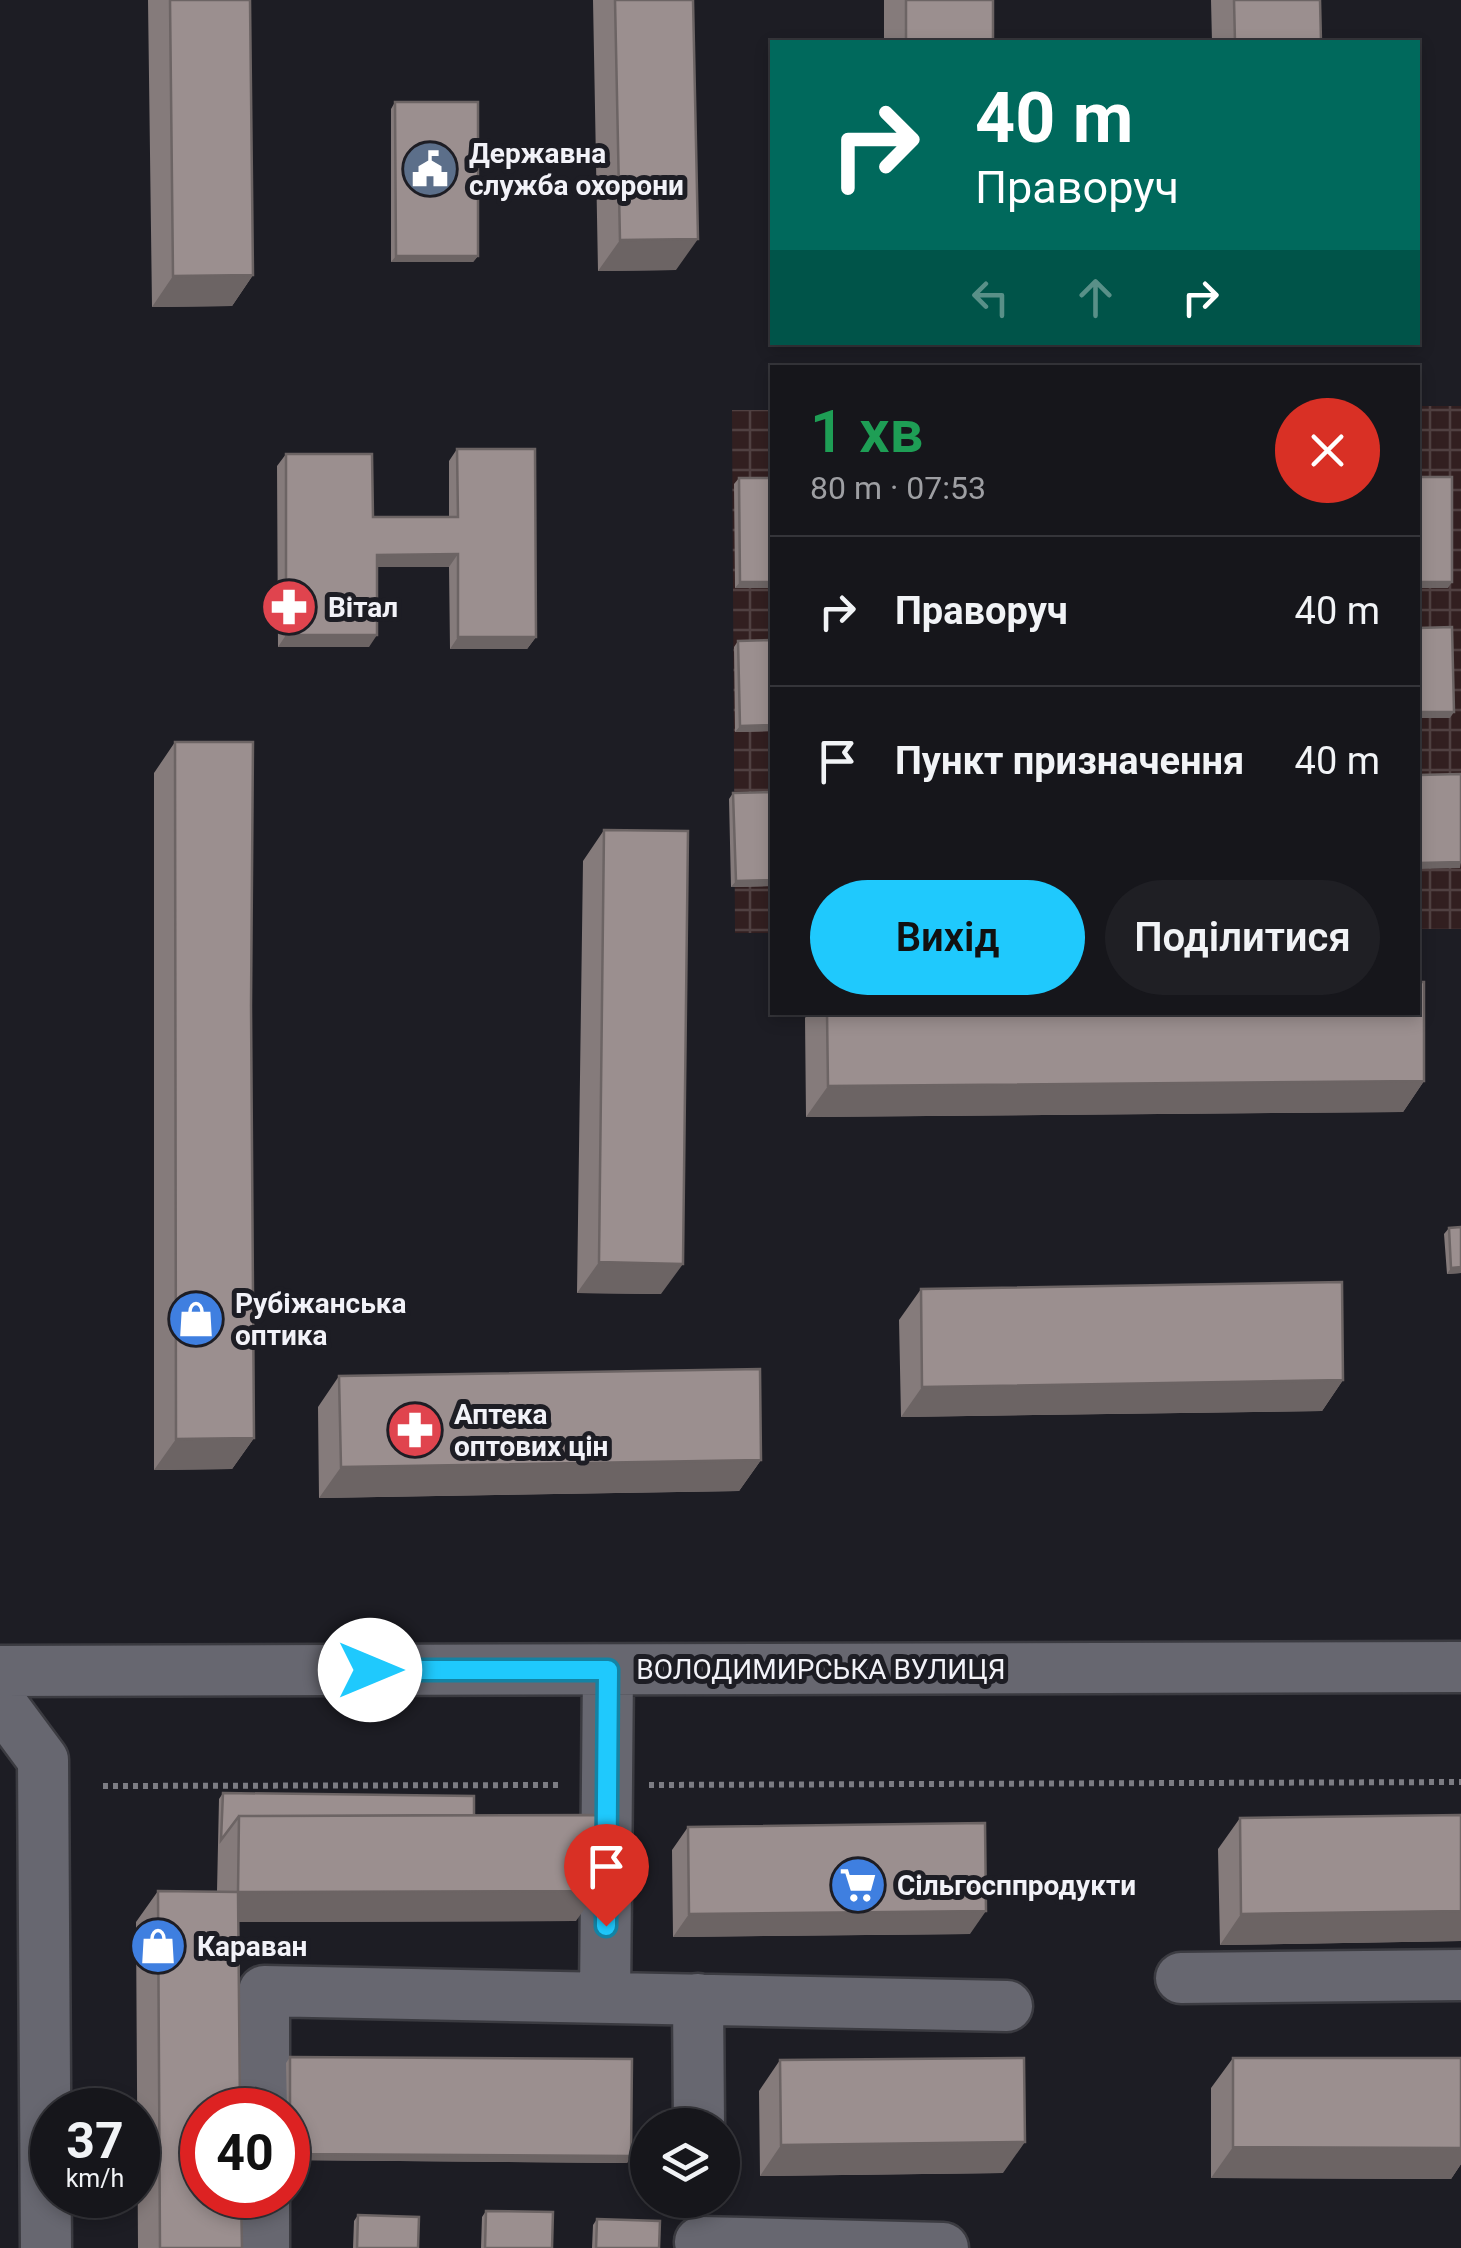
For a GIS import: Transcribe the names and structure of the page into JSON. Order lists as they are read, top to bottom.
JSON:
{
  "streets": {
    "street": ["ВОЛОДИМИРСЬКА ВУЛИЦЯ"]
  },
  "places": {
    "public building": ["Державна служба охорони"],
    "pharmacy": ["Вітал", "Аптека оптових цін"],
    "shop": ["Рубіжанська оптика", "Караван"],
    "supermarket": ["Сільгосппродукти"]
  },
  "page": {
    "turn": ["40 m", "Праворуч"],
    "heading": ["1 хв", "80 m · 07:53"],
    "list": [
      {
        "name": "Праворуч",
        "value": "40 m"
      },
      {
        "name": "Пункт призначення",
        "value": "40 m"
      }
    ],
    "buttons": ["Вихід", "Поділитися"],
    "speed": "37 km/h",
    "limit": "40"
  }
}
